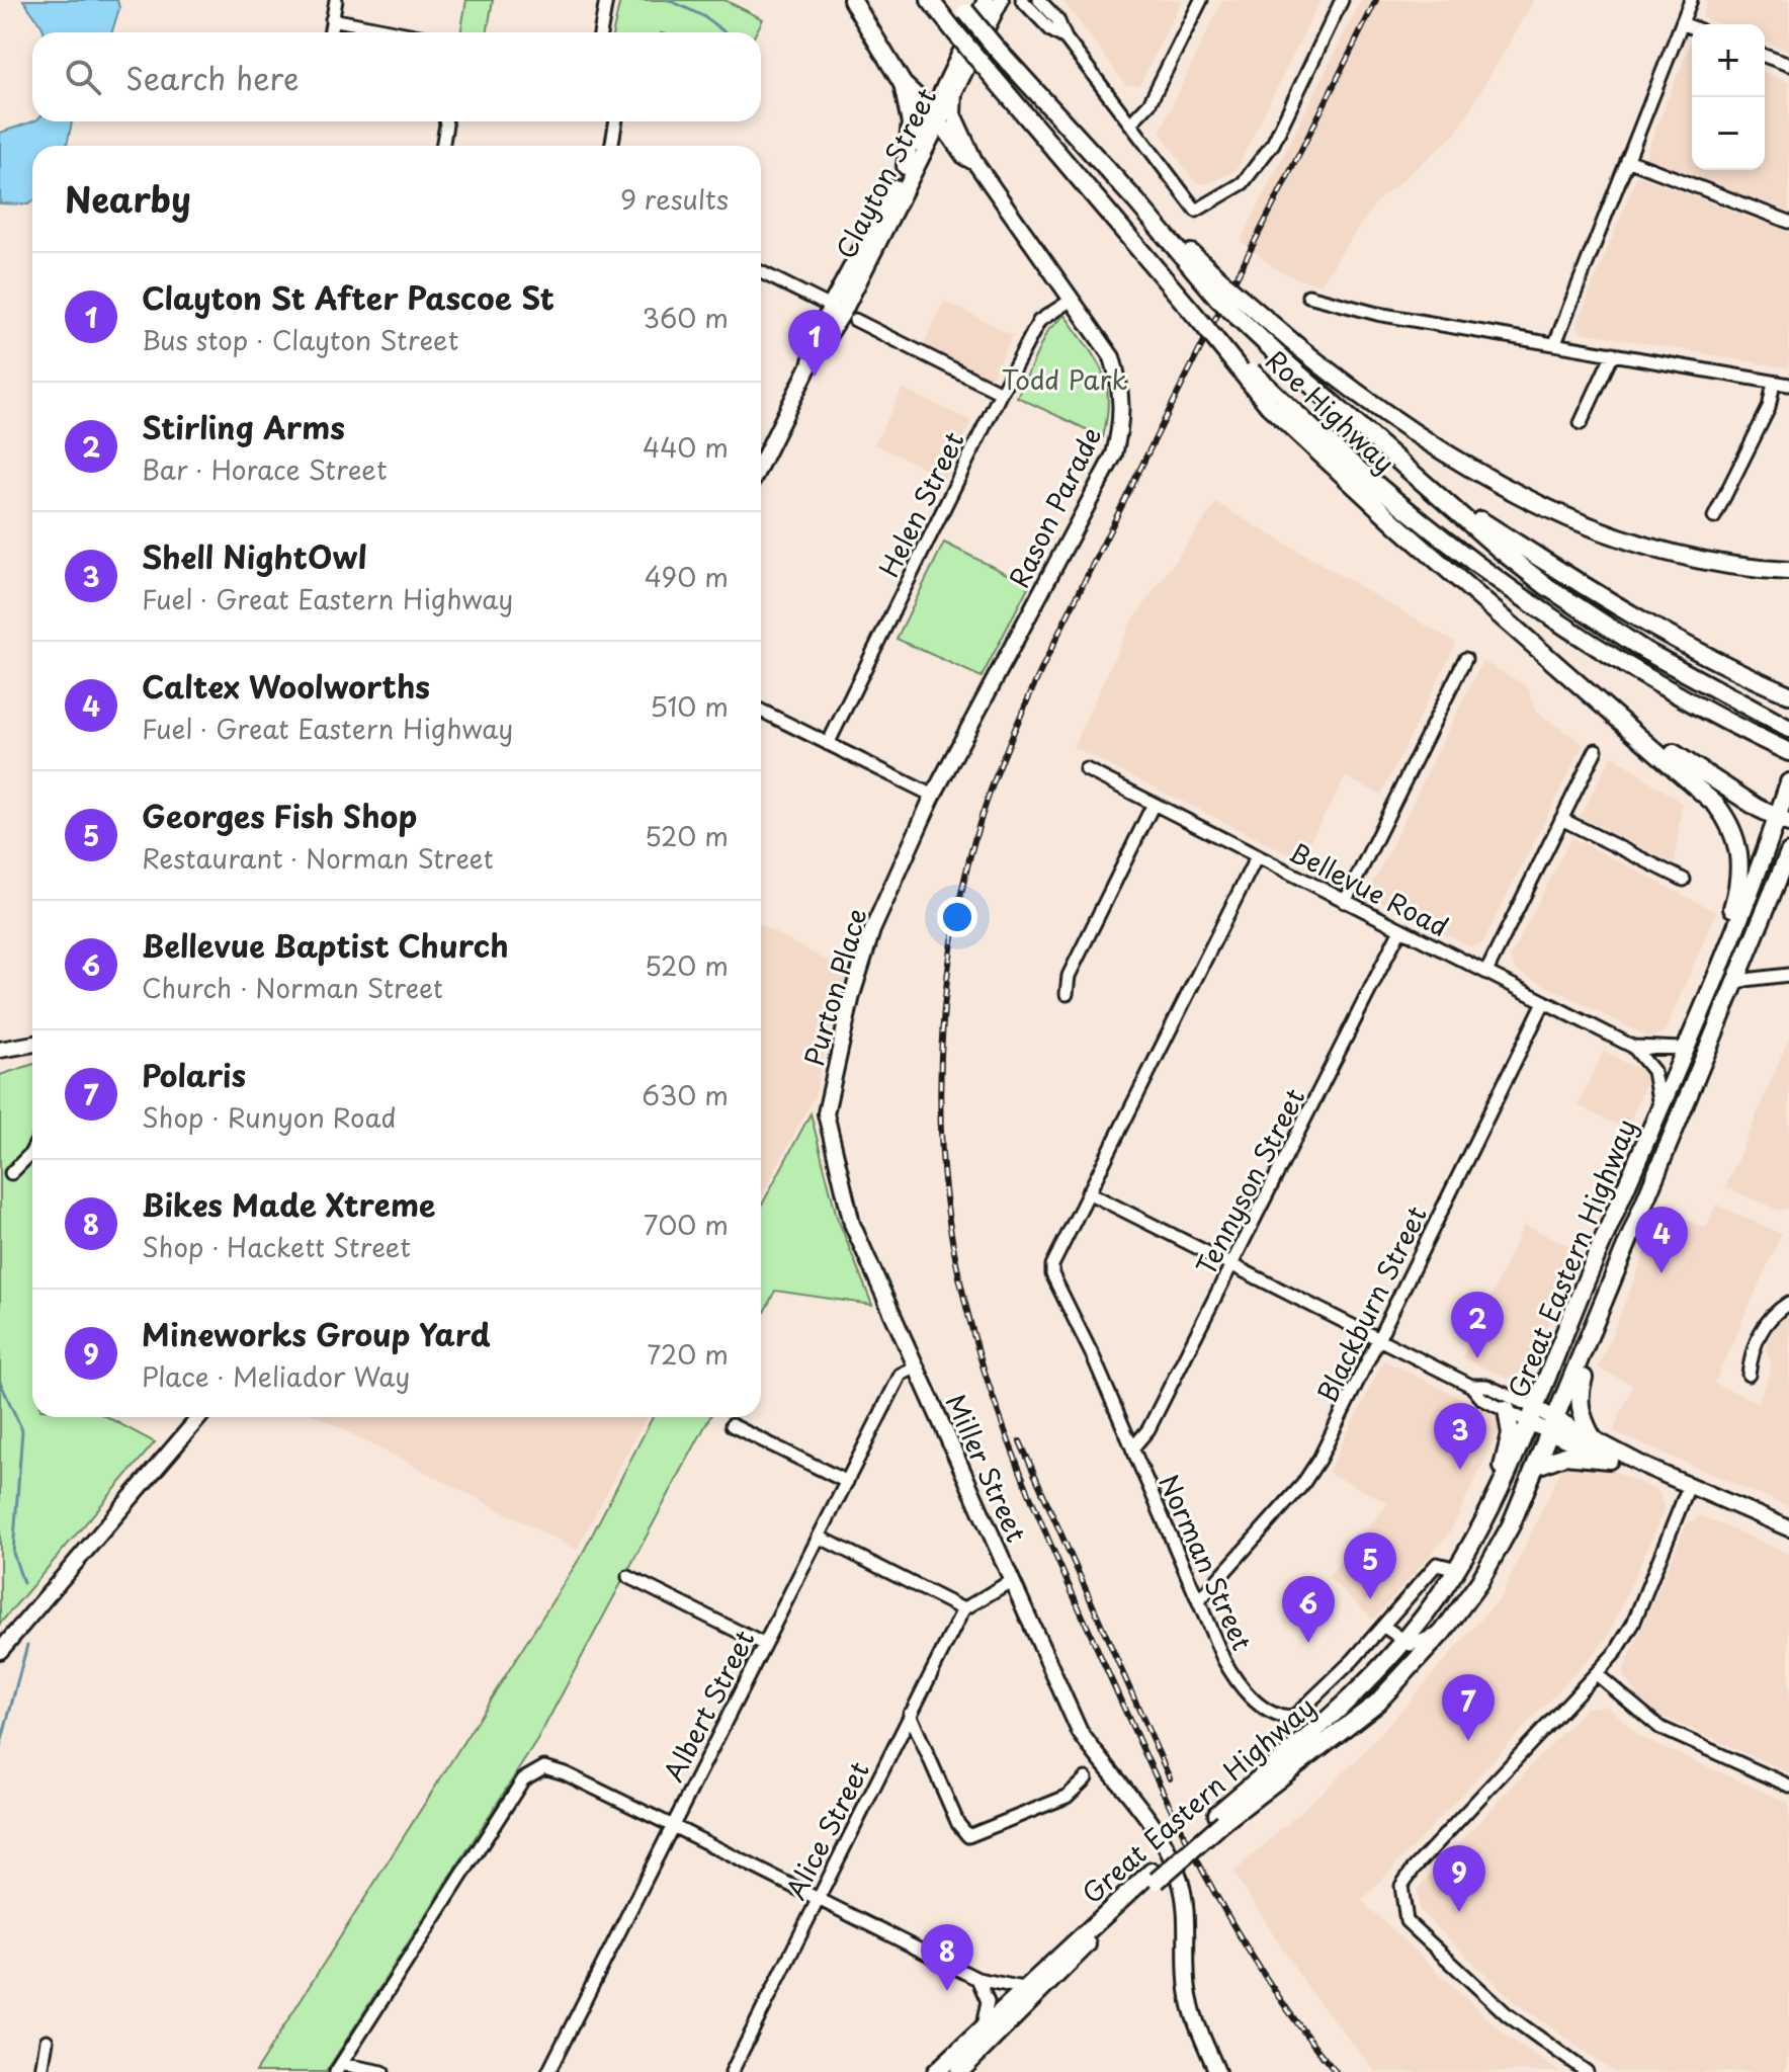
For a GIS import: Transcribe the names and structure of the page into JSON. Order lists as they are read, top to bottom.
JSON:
{
  "streets": {
    "highway": ["Roe Highway", "Great Eastern Highway"],
    "main road": [
      "Clayton Street",
      "Rason Parade",
      "Purton Place",
      "Miller Street"
    ],
    "street": [
      "Helen Street",
      "Bellevue Road",
      "Tennyson Street",
      "Blackburn Street",
      "Norman Street",
      "Albert Street",
      "Alice Street"
    ]
  },
  "crossings": [
    ["Clayton Street", "Rason Parade"],
    ["Helen Street", "Rason Parade"],
    ["Rason Parade", "Purton Place"],
    ["Bellevue Road", "Tennyson Street"],
    ["Bellevue Road", "Great Eastern Highway"],
    ["Bellevue Road", "Blackburn Street"],
    ["Purton Place", "Miller Street"],
    ["Tennyson Street", "Norman Street"],
    ["Great Eastern Highway", "Norman Street"],
    ["Blackburn Street", "Norman Street"],
    ["Miller Street", "Albert Street"]
  ],
  "parks": ["Todd Park"],
  "page": {
    "map_buttons": ["+", "−"],
    "search": "Search here",
    "heading": ["Nearby", "9 results"],
    "list": [
      {
        "mark": "1",
        "name": "Clayton St After Pascoe St",
        "note": "Bus stop · Clayton Street",
        "value": "360 m"
      },
      {
        "mark": "2",
        "name": "Stirling Arms",
        "note": "Bar · Horace Street",
        "value": "440 m"
      },
      {
        "mark": "3",
        "name": "Shell NightOwl",
        "note": "Fuel · Great Eastern Highway",
        "value": "490 m"
      },
      {
        "mark": "4",
        "name": "Caltex Woolworths",
        "note": "Fuel · Great Eastern Highway",
        "value": "510 m"
      },
      {
        "mark": "5",
        "name": "Georges Fish Shop",
        "note": "Restaurant · Norman Street",
        "value": "520 m"
      },
      {
        "mark": "6",
        "name": "Bellevue Baptist Church",
        "note": "Church · Norman Street",
        "value": "520 m"
      },
      {
        "mark": "7",
        "name": "Polaris",
        "note": "Shop · Runyon Road",
        "value": "630 m"
      },
      {
        "mark": "8",
        "name": "Bikes Made Xtreme",
        "note": "Shop · Hackett Street",
        "value": "700 m"
      },
      {
        "mark": "9",
        "name": "Mineworks Group Yard",
        "note": "Place · Meliador Way",
        "value": "720 m"
      }
    ],
    "pins": [
      "1",
      "4",
      "2",
      "3",
      "5",
      "6",
      "7",
      "9",
      "8"
    ]
  }
}
